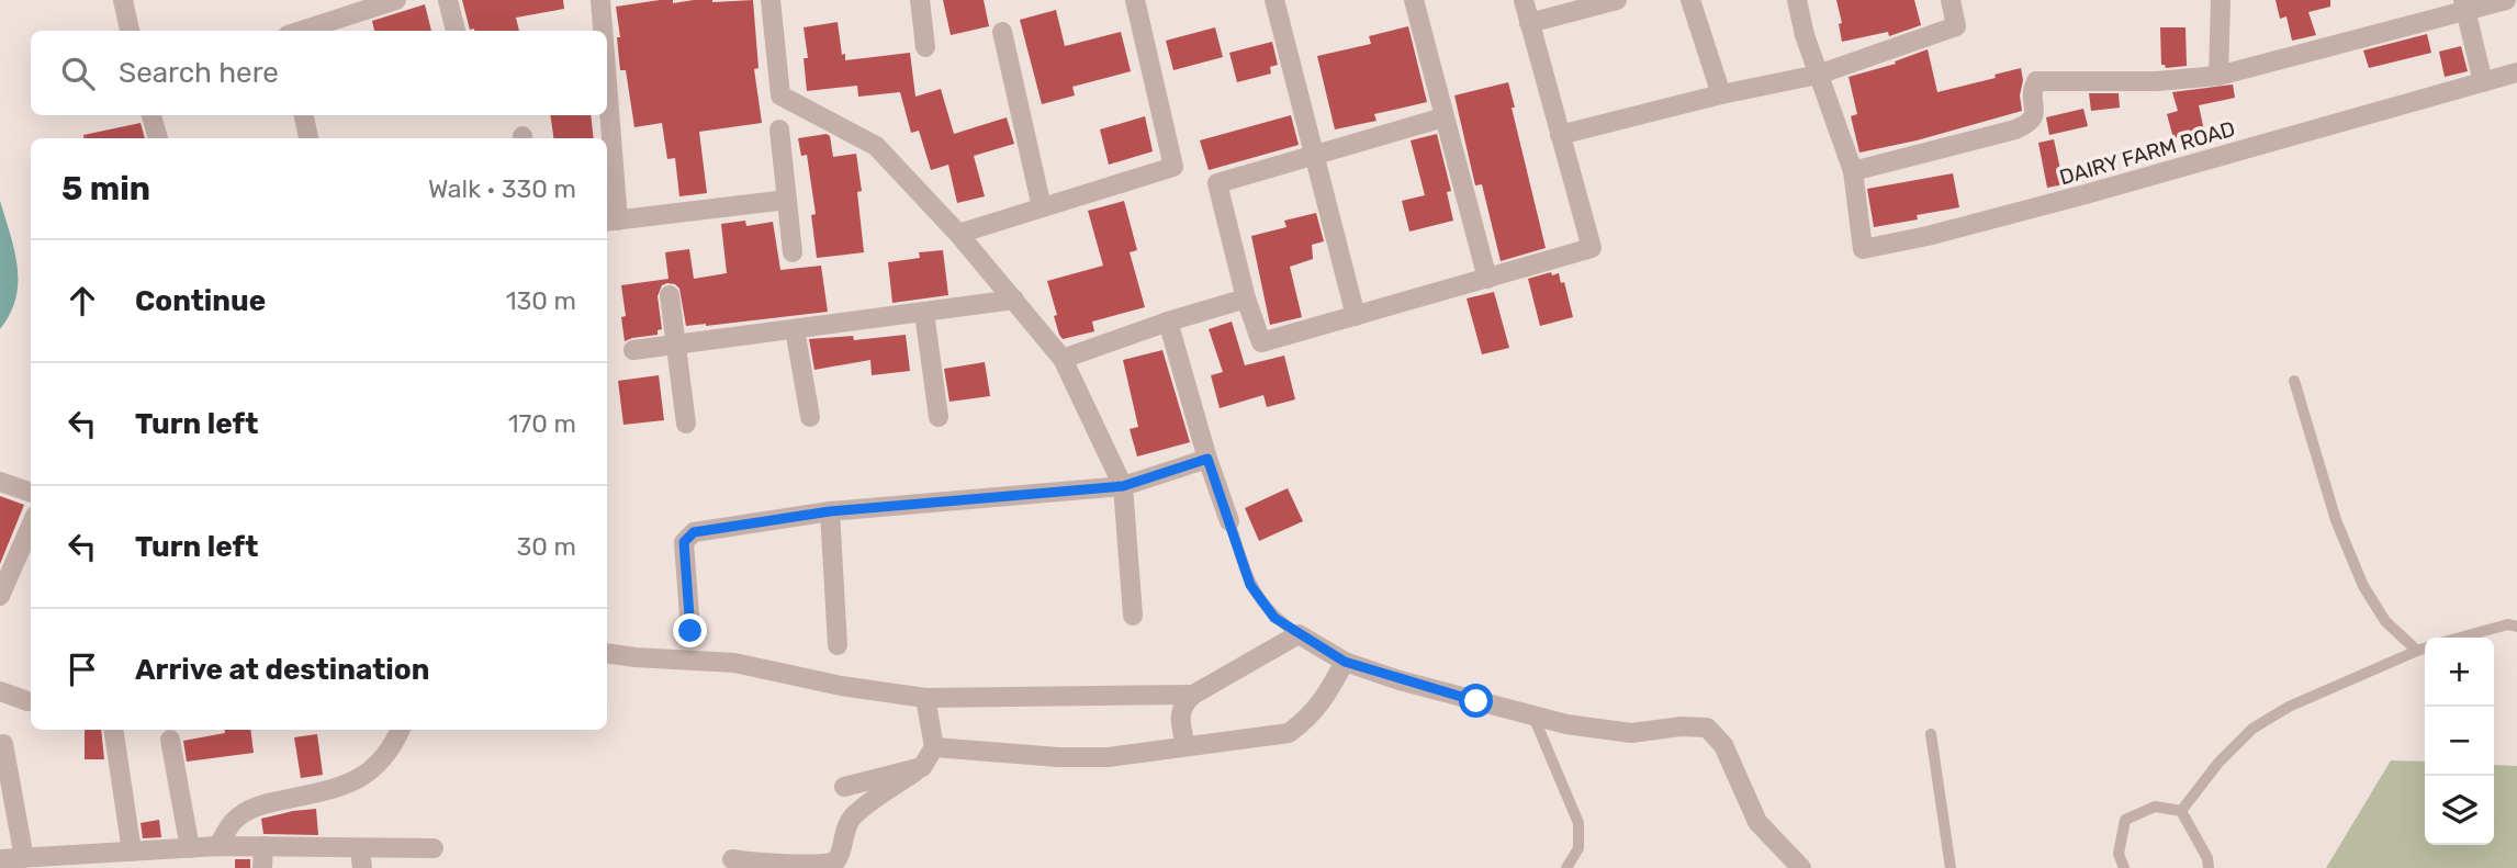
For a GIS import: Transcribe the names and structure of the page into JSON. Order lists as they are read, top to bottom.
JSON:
{
  "streets": {
    "street": ["DAIRY FARM ROAD"]
  },
  "page": {
    "search": "Search here",
    "heading": ["5 min", "Walk · 330 m"],
    "list": [
      ["Continue", "130 m"],
      ["Turn left", "170 m"],
      ["Turn left", "30 m"],
      "Arrive at destination"
    ],
    "map_buttons": ["+", "−"]
  }
}
